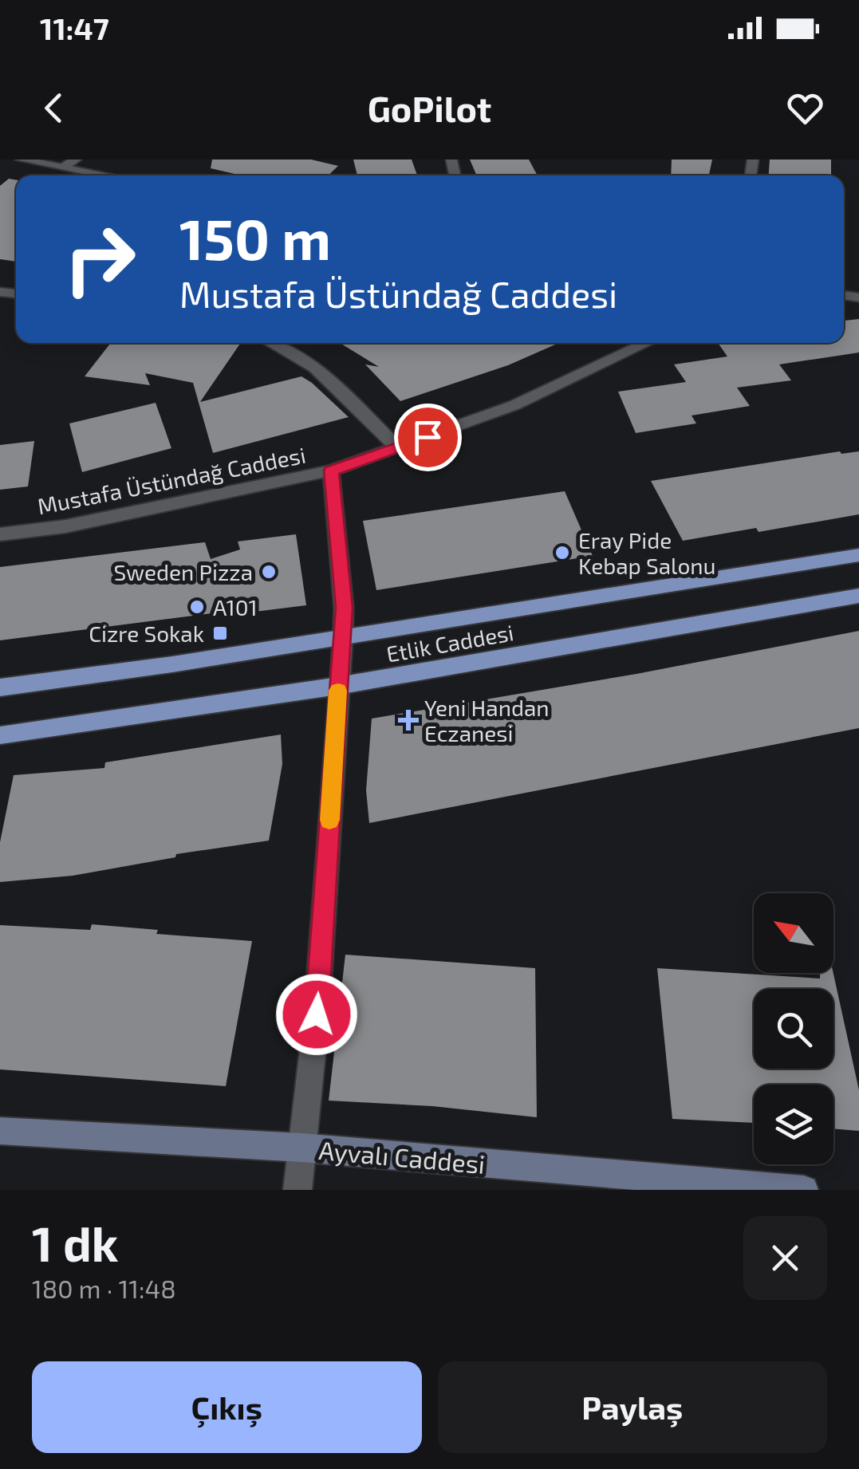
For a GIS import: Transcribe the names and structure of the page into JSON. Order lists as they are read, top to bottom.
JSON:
{
  "streets": {
    "main road": ["Etlik Caddesi", "Ayvalı Caddesi"],
    "street": ["Mustafa Üstündağ Caddesi"]
  },
  "places": {
    "other": ["Eray Pide Kebap Salonu", "Sweden Pizza", "A101"],
    "transit": ["Cizre Sokak"],
    "health": ["Yeni Handan Eczanesi"]
  },
  "north": "top left",
  "page": {
    "status": "11:47",
    "header": "GoPilot",
    "turn": ["150 m", "Mustafa Üstündağ Caddesi"],
    "heading": ["1 dk", "180 m · 11:48"],
    "buttons": ["Çıkış", "Paylaş"]
  }
}
